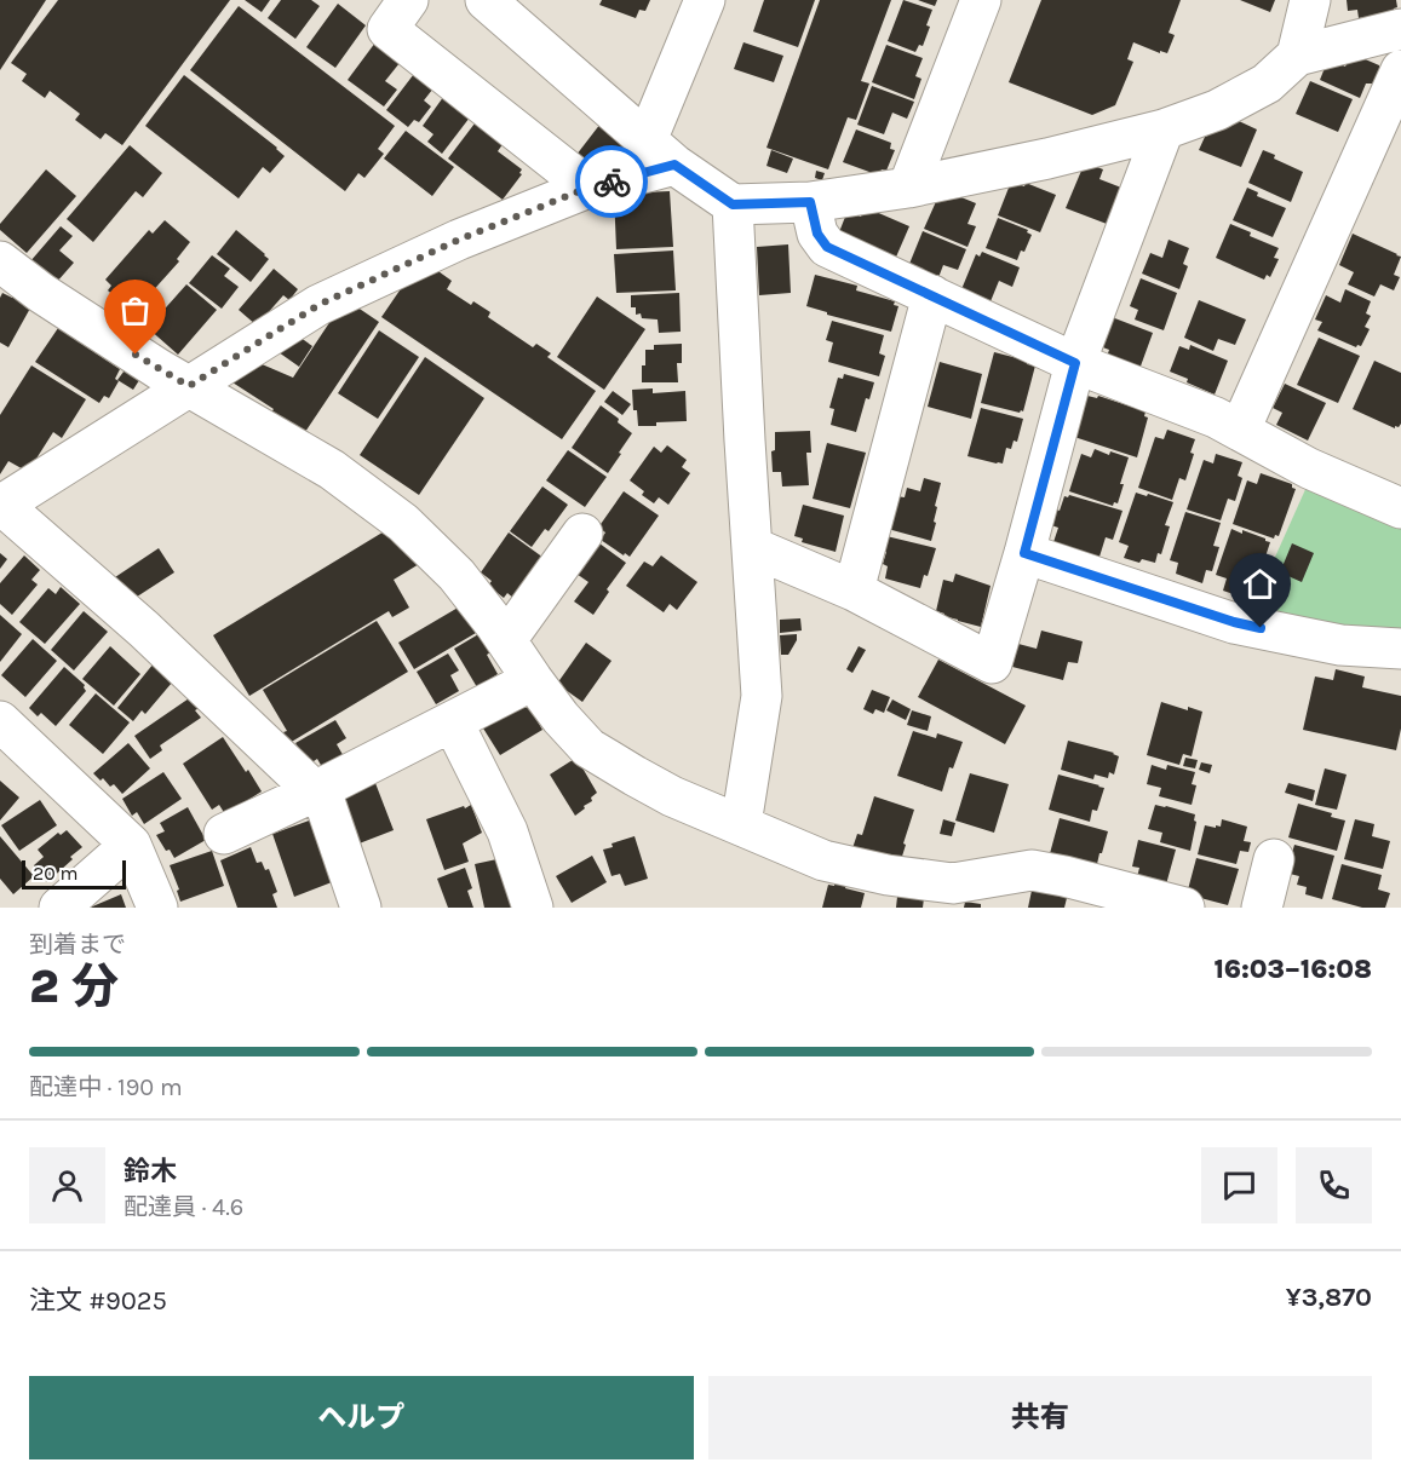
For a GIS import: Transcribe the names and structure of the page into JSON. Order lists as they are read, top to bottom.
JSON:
{
  "scale_bar": "20 m",
  "page": {
    "scale": "20 m",
    "heading": ["2 分", "到着まで", "16:03–16:08"],
    "panel": [
      "鈴木",
      "配達員 · 4.6",
      "注文 #9025",
      "¥3,870"
    ],
    "bar": "配達中 · 190 m",
    "buttons": ["ヘルプ", "共有"]
  }
}
